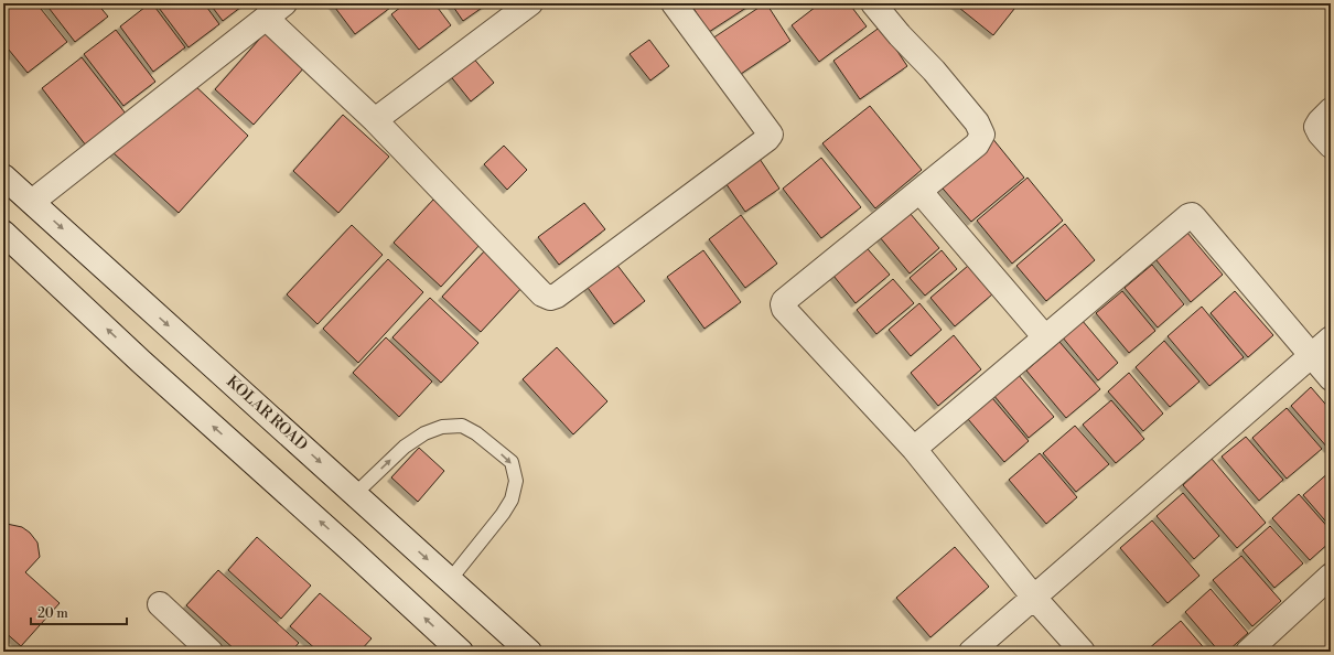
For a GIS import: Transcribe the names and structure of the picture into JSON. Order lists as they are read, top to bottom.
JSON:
{
  "streets": {
    "street": ["KOLAR ROAD"]
  },
  "scale_bar": "20 m"
}
